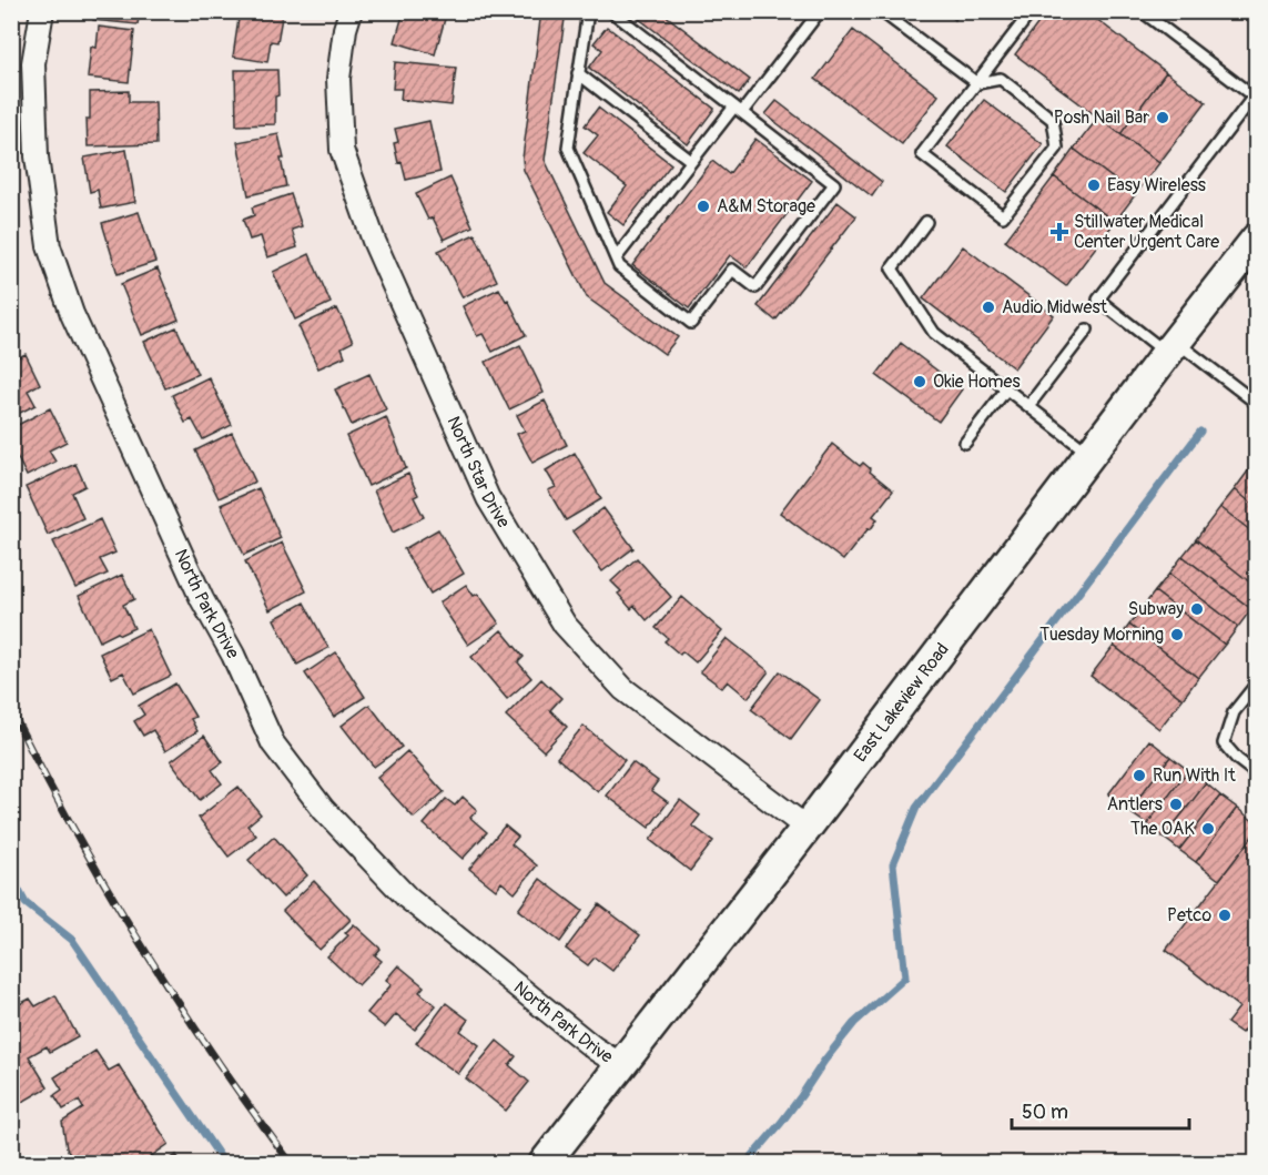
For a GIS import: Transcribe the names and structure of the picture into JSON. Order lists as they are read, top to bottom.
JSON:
{
  "streets": {
    "main road": ["East Lakeview Road"],
    "street": ["North Star Drive", "North Park Drive"]
  },
  "crossings": [
    ["North Star Drive", "East Lakeview Road"],
    ["North Park Drive", "East Lakeview Road"]
  ],
  "places": {
    "other": [
      "Posh Nail Bar",
      "Easy Wireless",
      "A&M Storage",
      "Audio Midwest",
      "Okie Homes",
      "Subway",
      "Tuesday Morning",
      "Run With It",
      "Antlers",
      "The OAK",
      "Petco"
    ],
    "health": ["Stillwater Medical Center Urgent Care"]
  },
  "scale_bar": "50 m"
}
